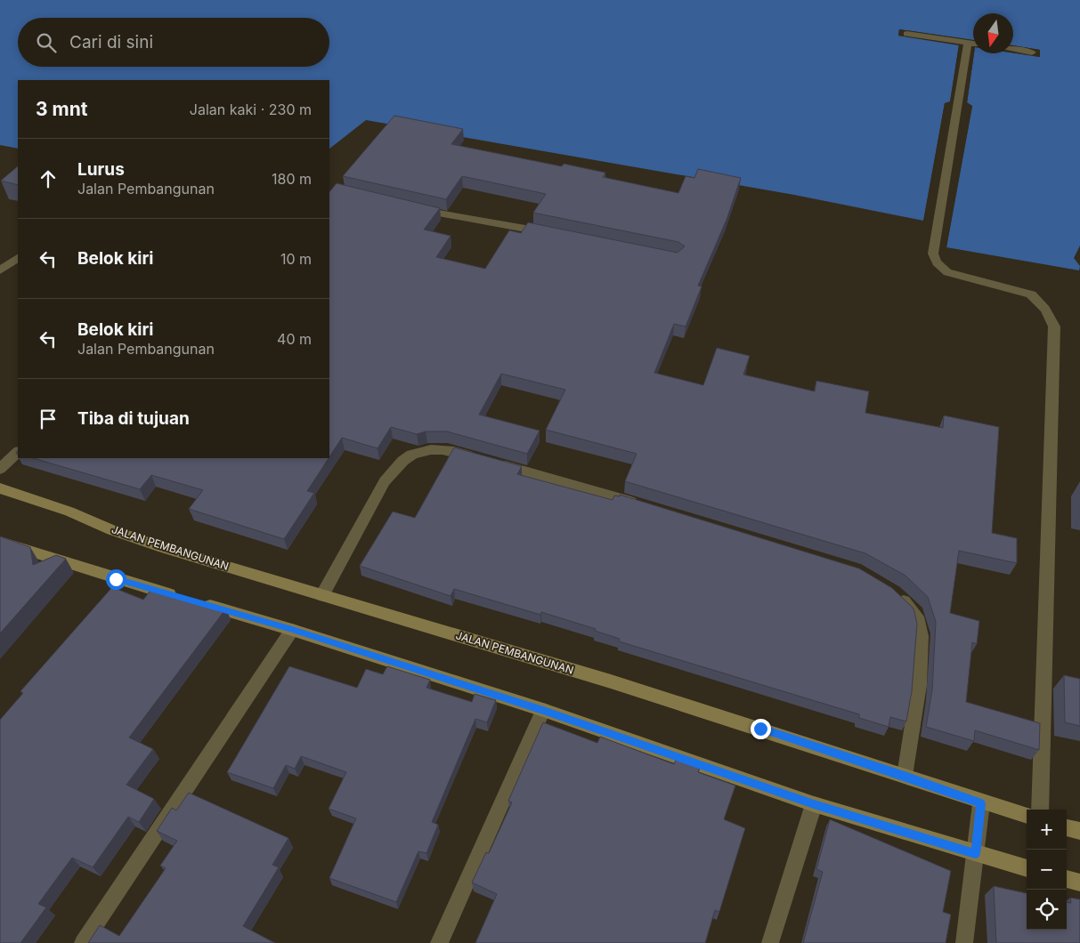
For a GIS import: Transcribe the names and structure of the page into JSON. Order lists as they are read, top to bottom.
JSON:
{
  "streets": {
    "main road": ["JALAN PEMBANGUNAN"]
  },
  "north": "bottom",
  "page": {
    "search": "Cari di sini",
    "heading": ["3 mnt", "Jalan kaki · 230 m"],
    "list": [
      ["Lurus", "Jalan Pembangunan", "180 m"],
      ["Belok kiri", "10 m"],
      ["Belok kiri", "Jalan Pembangunan", "40 m"],
      "Tiba di tujuan"
    ],
    "map_buttons": ["+", "−"]
  }
}
